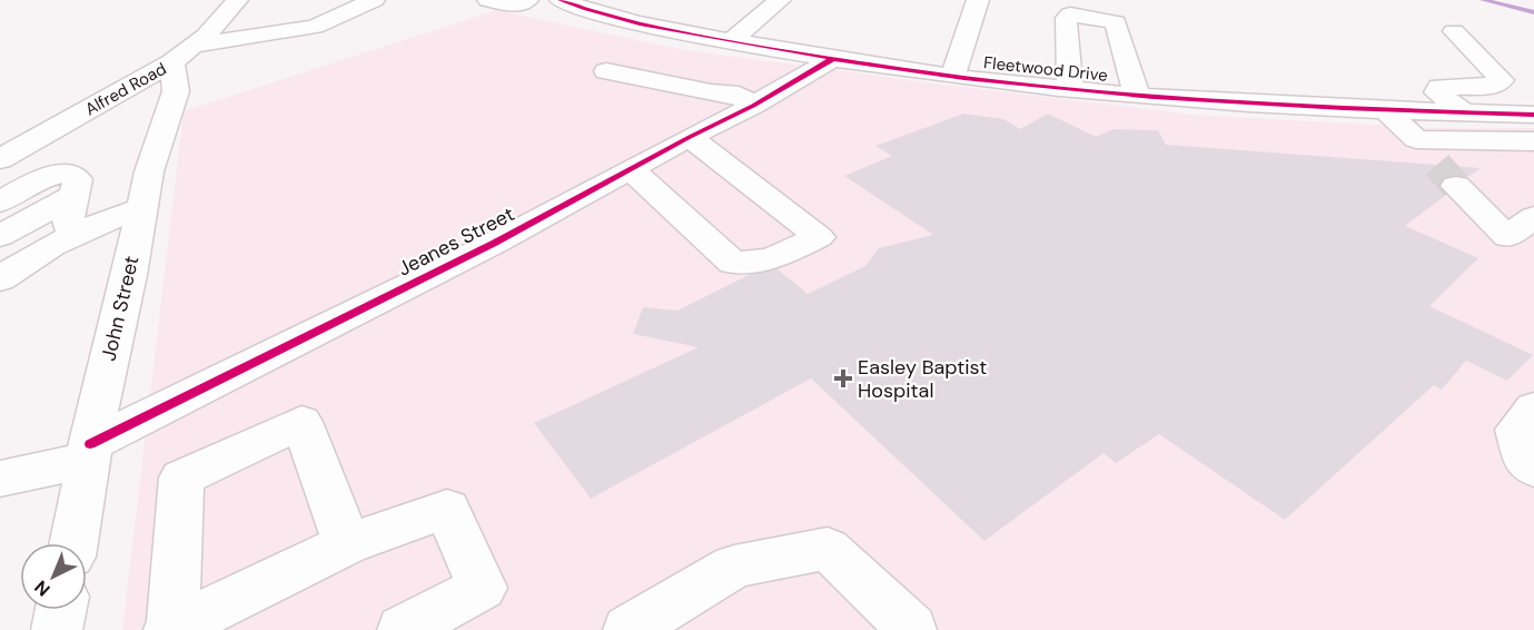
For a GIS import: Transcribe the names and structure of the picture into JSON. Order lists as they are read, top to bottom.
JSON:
{
  "streets": {
    "street": [
      "Fleetwood Drive",
      "Alfred Road",
      "Jeanes Street",
      "John Street"
    ]
  },
  "crossings": [
    ["Fleetwood Drive", "Jeanes Street"],
    ["Alfred Road", "John Street"],
    ["Jeanes Street", "John Street"]
  ],
  "places": {
    "health": ["Easley Baptist Hospital"]
  },
  "north": "bottom left"
}
